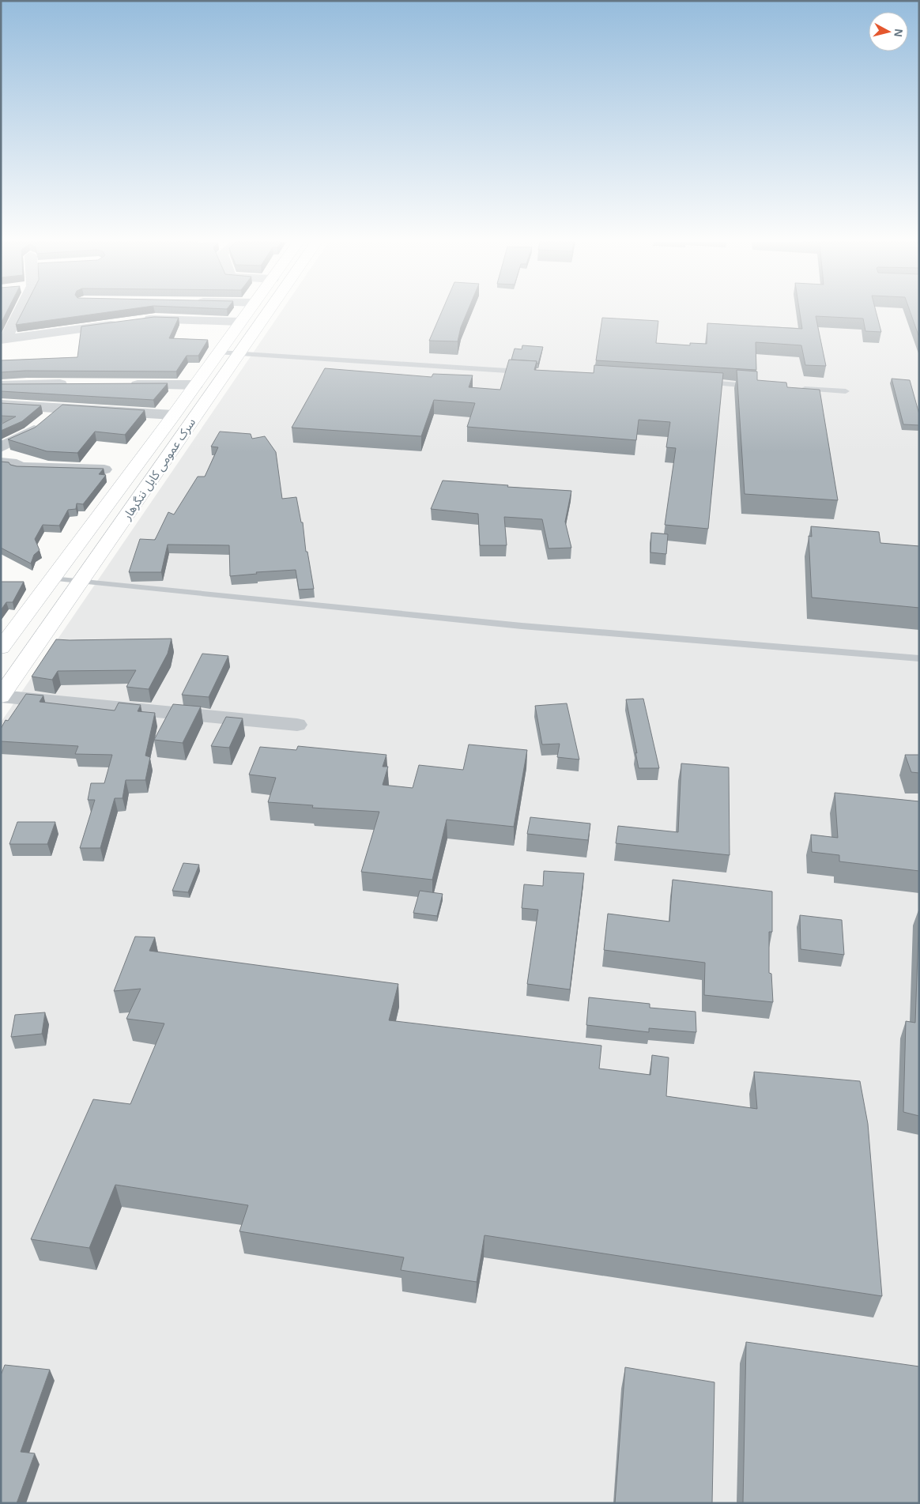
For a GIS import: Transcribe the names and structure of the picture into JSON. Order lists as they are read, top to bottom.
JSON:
{
  "streets": {
    "highway": ["سرک عمومی کابل ننگرهار"]
  },
  "north": "right"
}
